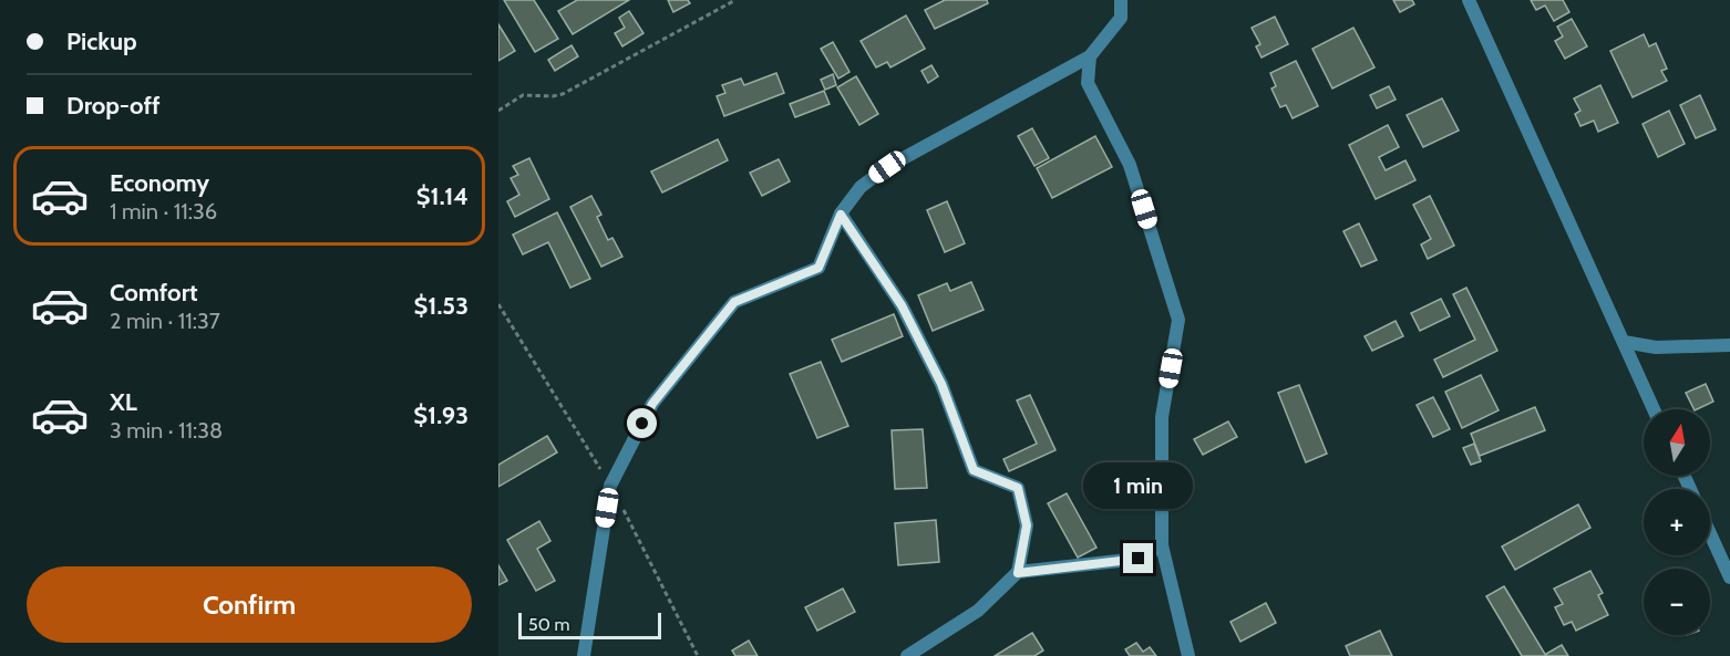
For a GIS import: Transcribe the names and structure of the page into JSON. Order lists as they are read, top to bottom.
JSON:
{
  "scale_bar": "50 m",
  "north": "top",
  "page": {
    "banner": ["Pickup", "Drop-off"],
    "list": [
      {
        "name": "Economy",
        "note": "1 min · 11:36",
        "value": "$1.14"
      },
      {
        "name": "Comfort",
        "note": "2 min · 11:37",
        "value": "$1.53"
      },
      {
        "name": "XL",
        "note": "3 min · 11:38",
        "value": "$1.93"
      }
    ],
    "map_buttons": ["+", "−"],
    "bubble": "1 min",
    "buttons": "Confirm",
    "scale": "50 m"
  }
}
